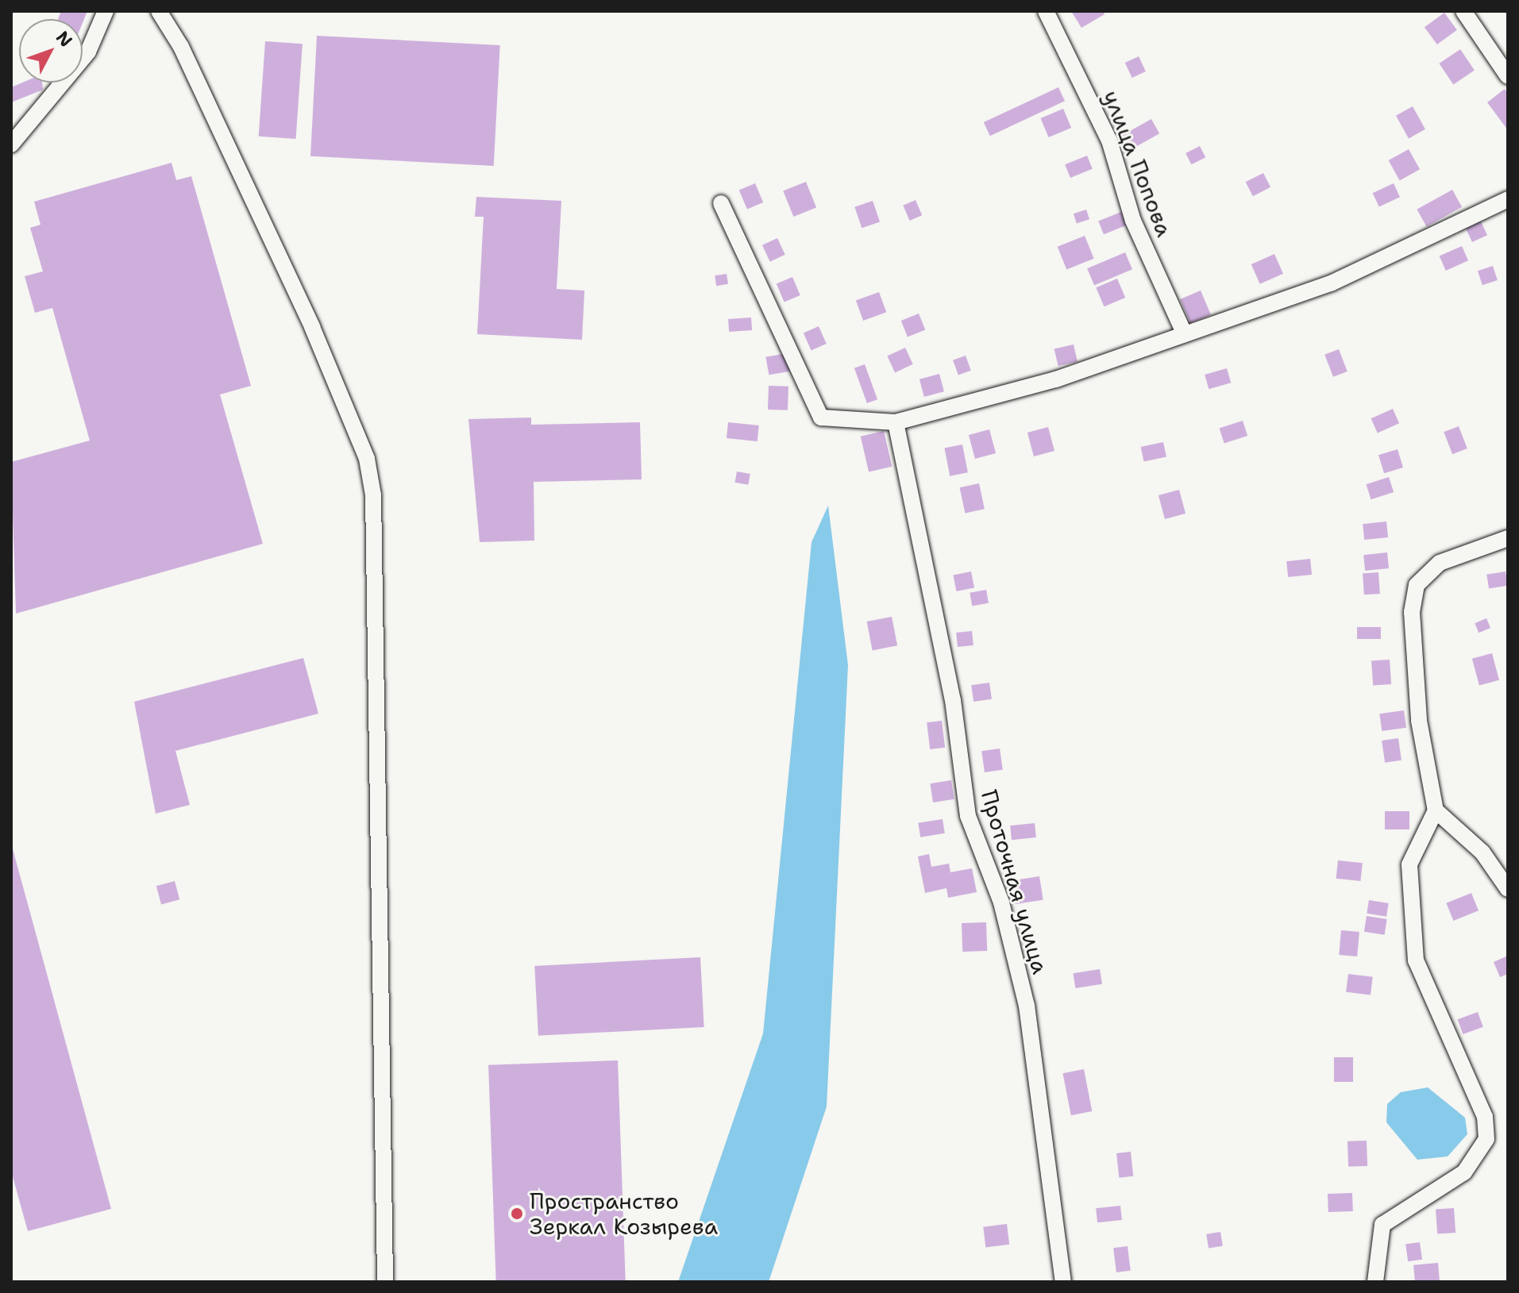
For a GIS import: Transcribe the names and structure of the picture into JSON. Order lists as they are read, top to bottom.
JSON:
{
  "streets": {
    "street": ["улица Попова", "Проточная улица"]
  },
  "places": ["Пространство Зеркал Козырева"],
  "north": "top right"
}
